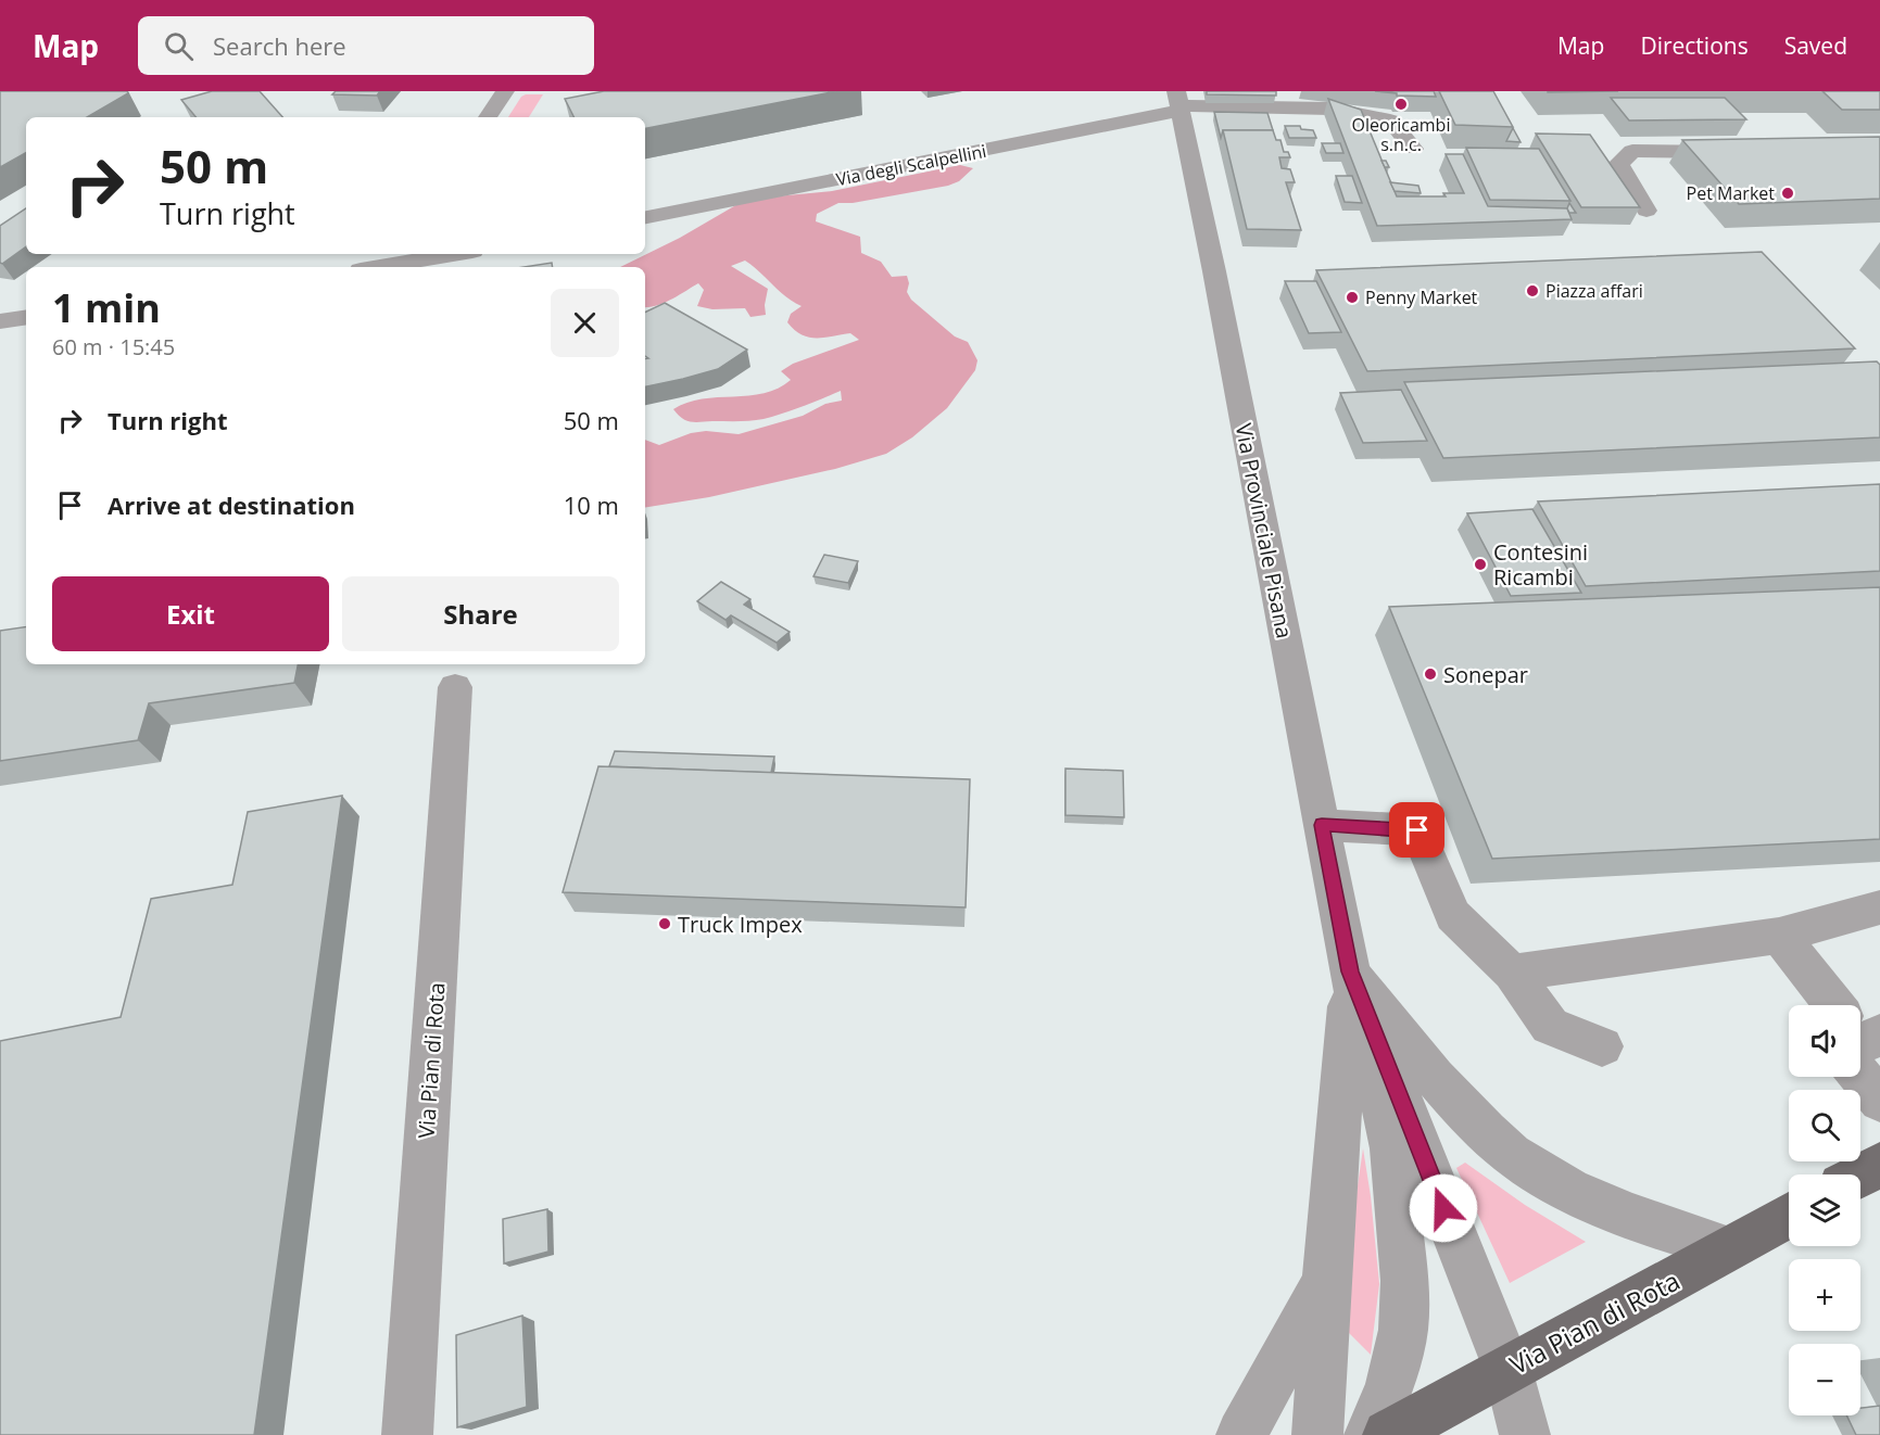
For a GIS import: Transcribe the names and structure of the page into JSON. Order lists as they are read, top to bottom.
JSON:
{
  "streets": {
    "main road": ["Via Pian di Rota"],
    "street": ["Via degli Scalpellini", "Via Provinciale Pisana"]
  },
  "crossings": [
    ["Via degli Scalpellini", "Via Provinciale Pisana"],
    ["Via Provinciale Pisana", "Via Pian di Rota"]
  ],
  "places": [
    "Oleoricambi s.n.c.",
    "Pet Market",
    "Piazza affari",
    "Penny Market",
    "Contesini Ricambi",
    "Sonepar",
    "Truck Impex"
  ],
  "page": {
    "header": "Map",
    "search": "Search here",
    "nav": ["Map", "Directions", "Saved"],
    "turn": ["50 m", "Turn right"],
    "heading": ["1 min", "60 m · 15:45"],
    "list": [
      {
        "name": "Turn right",
        "value": "50 m"
      },
      {
        "name": "Arrive at destination",
        "value": "10 m"
      }
    ],
    "buttons": ["Exit", "Share"],
    "map_buttons": ["+", "−"]
  }
}
